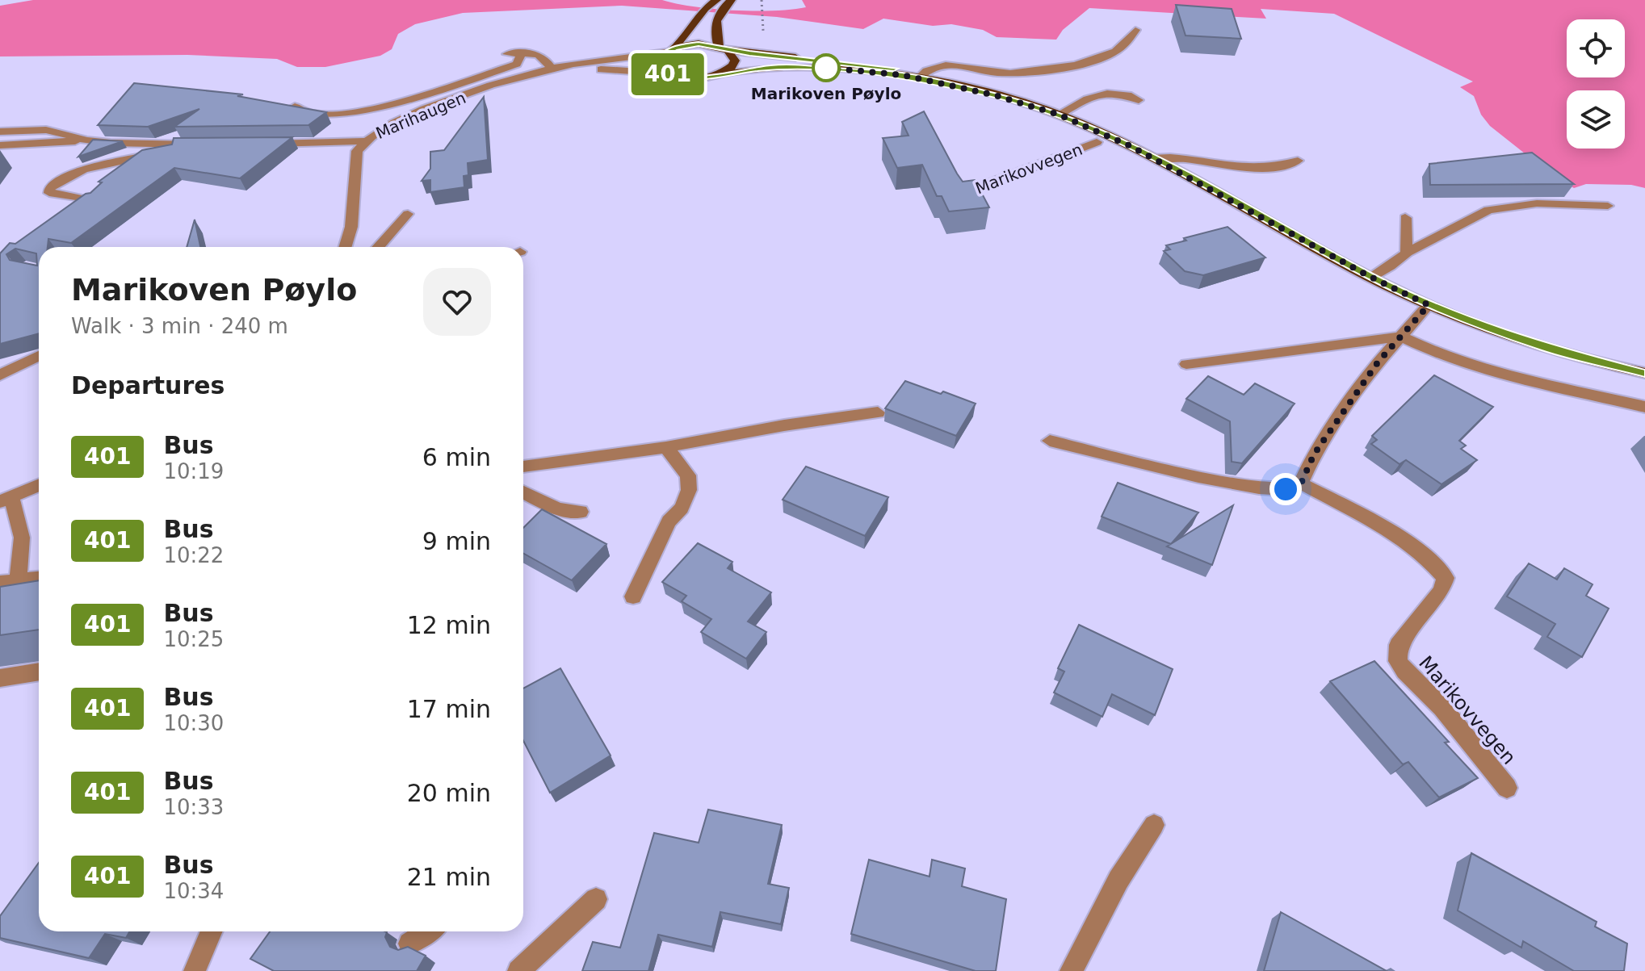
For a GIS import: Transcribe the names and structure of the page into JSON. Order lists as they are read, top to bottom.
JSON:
{
  "streets": {
    "main road": ["Marikovvegen"],
    "street": ["Marihaugen"]
  },
  "crossings": [
    ["Marihaugen", "Marikovvegen"]
  ],
  "places": ["Marikoven Pøylo"],
  "lines": ["bus line 401"],
  "page": {
    "on_map": "401",
    "heading": [
      ["Marikoven Pøylo", "Walk · 3 min · 240 m"],
      "Departures"
    ],
    "list": [
      {
        "mark": "401",
        "name": "Bus",
        "note": "10:19",
        "value": "6 min"
      },
      {
        "mark": "401",
        "name": "Bus",
        "note": "10:22",
        "value": "9 min"
      },
      {
        "mark": "401",
        "name": "Bus",
        "note": "10:25",
        "value": "12 min"
      },
      {
        "mark": "401",
        "name": "Bus",
        "note": "10:30",
        "value": "17 min"
      },
      {
        "mark": "401",
        "name": "Bus",
        "note": "10:33",
        "value": "20 min"
      },
      {
        "mark": "401",
        "name": "Bus",
        "note": "10:34",
        "value": "21 min"
      }
    ]
  }
}
